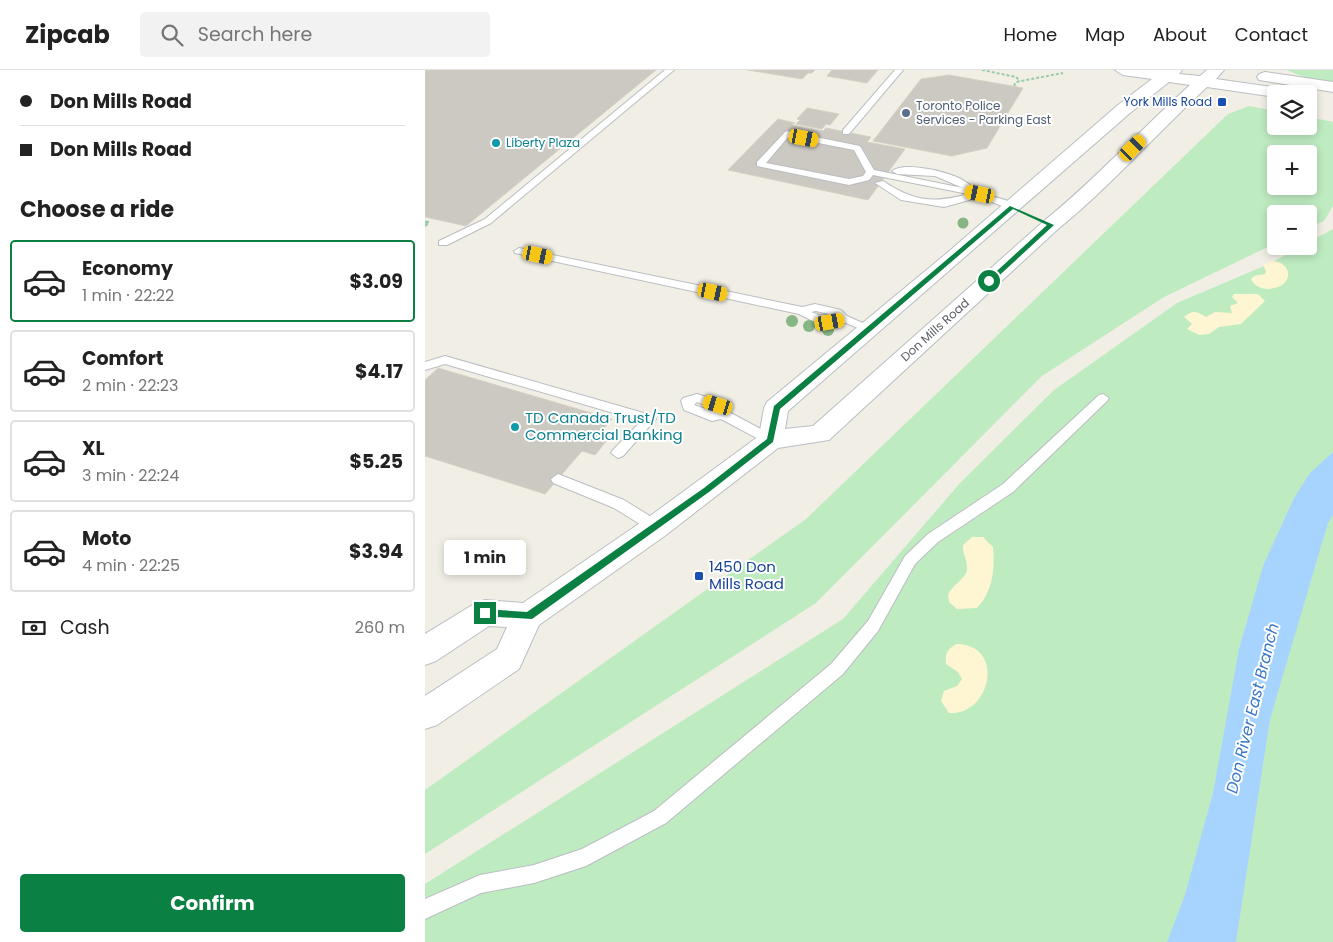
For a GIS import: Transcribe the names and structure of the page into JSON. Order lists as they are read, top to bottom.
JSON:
{
  "streets": {
    "main road": ["Don Mills Road"]
  },
  "water": ["Don River East Branch"],
  "places": {
    "transit": ["York Mills Road", "1450 Don Mills Road"],
    "other": ["Toronto Police Services - Parking East", "Liberty Plaza", "TD Canada Trust/TD Commercial Banking"]
  },
  "page": {
    "header": "Zipcab",
    "search": "Search here",
    "nav": [
      "Home",
      "Map",
      "About",
      "Contact"
    ],
    "banner": ["Don Mills Road", "Don Mills Road"],
    "map_buttons": ["+", "−"],
    "heading": "Choose a ride",
    "list": [
      {
        "name": "Economy",
        "note": "1 min · 22:22",
        "value": "$3.09"
      },
      {
        "name": "Comfort",
        "note": "2 min · 22:23",
        "value": "$4.17"
      },
      {
        "name": "XL",
        "note": "3 min · 22:24",
        "value": "$5.25"
      },
      {
        "name": "Moto",
        "note": "4 min · 22:25",
        "value": "$3.94"
      }
    ],
    "bubble": "1 min",
    "pay": ["Cash", "260 m"],
    "buttons": "Confirm"
  }
}
